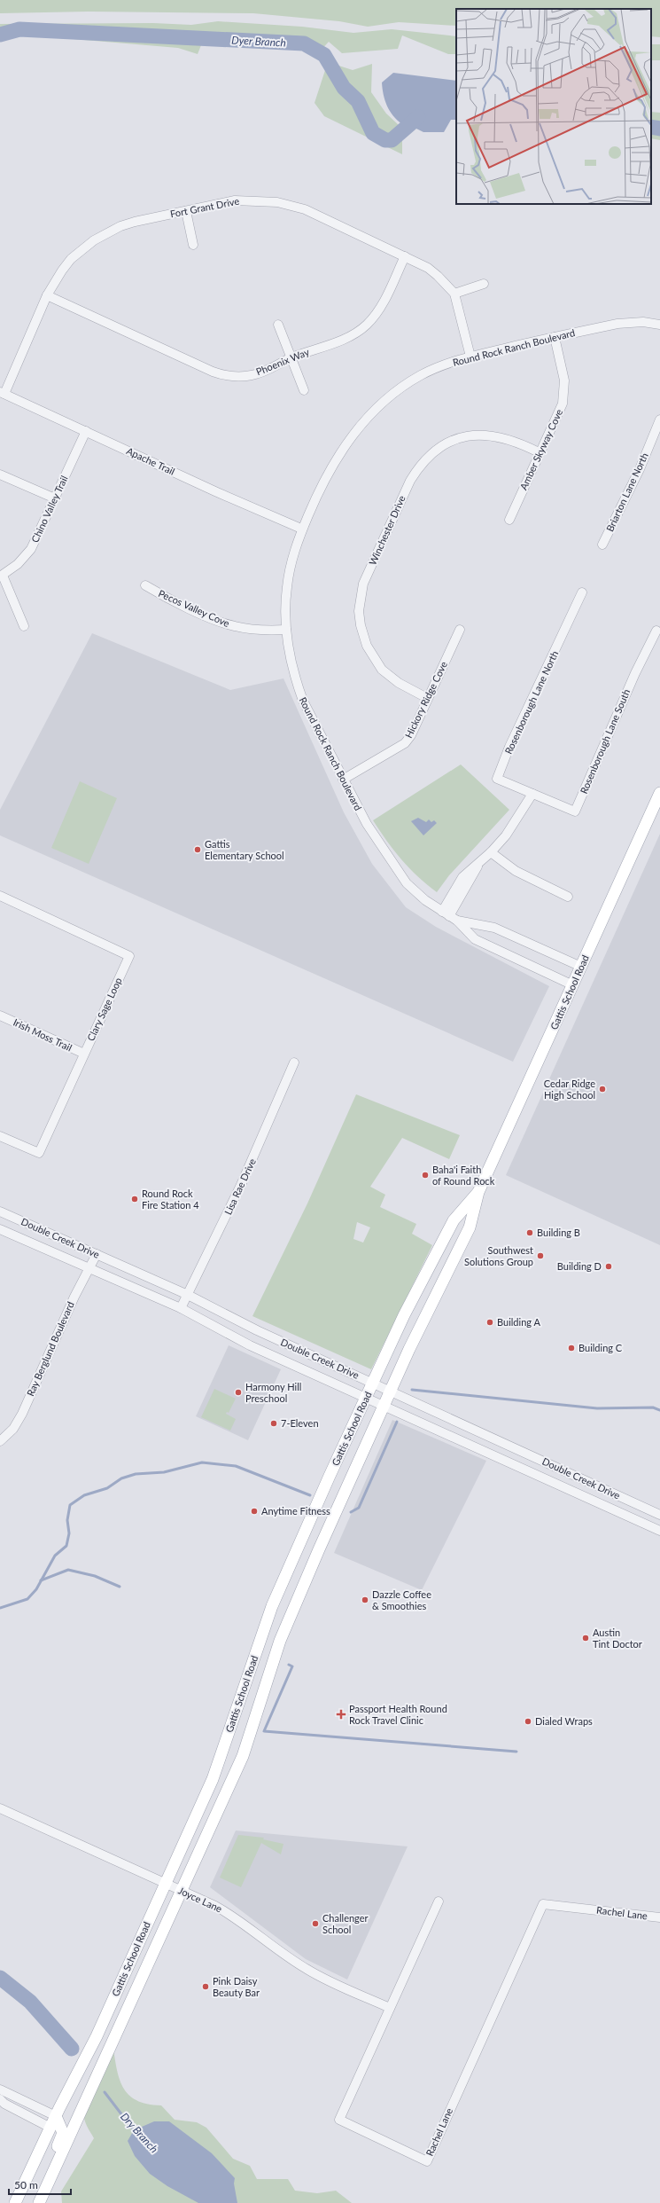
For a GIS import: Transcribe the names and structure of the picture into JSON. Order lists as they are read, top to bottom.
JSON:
{
  "streets": {
    "main road": ["Gattis School Road"],
    "street": [
      "Fort Grant Drive",
      "Round Rock Ranch Boulevard",
      "Phoenix Way",
      "Amber Skyway Cove",
      "Apache Trail",
      "Briarton Lane North",
      "Chino Valley Trail",
      "Winchester Drive",
      "Pecos Valley Cove",
      "Hickory Ridge Cove",
      "Rosenborough Lane North",
      "Rosenborough Lane South",
      "Clary Sage Loop",
      "Irish Moss Trail",
      "Lisa Rae Drive",
      "Double Creek Drive",
      "Ray Berglund Boulevard",
      "Joyce Lane",
      "Rachel Lane"
    ]
  },
  "crossings": [
    ["Fort Grant Drive", "Phoenix Way"],
    ["Fort Grant Drive", "Apache Trail"],
    ["Round Rock Ranch Boulevard", "Amber Skyway Cove"],
    ["Round Rock Ranch Boulevard", "Apache Trail"],
    ["Round Rock Ranch Boulevard", "Pecos Valley Cove"],
    ["Round Rock Ranch Boulevard", "Hickory Ridge Cove"],
    ["Round Rock Ranch Boulevard", "Gattis School Road"],
    ["Amber Skyway Cove", "Winchester Drive"],
    ["Apache Trail", "Chino Valley Trail"],
    ["Winchester Drive", "Hickory Ridge Cove"],
    ["Rosenborough Lane North", "Rosenborough Lane South"],
    ["Gattis School Road", "Double Creek Drive"],
    ["Gattis School Road", "Joyce Lane"],
    ["Clary Sage Loop", "Irish Moss Trail"],
    ["Lisa Rae Drive", "Double Creek Drive"],
    ["Double Creek Drive", "Ray Berglund Boulevard"],
    ["Joyce Lane", "Rachel Lane"]
  ],
  "water": ["Dyer Branch", "Dry Branch"],
  "places": {
    "other": [
      "Gattis Elementary School",
      "Cedar Ridge High School",
      "Baha'i Faith of Round Rock",
      "Round Rock Fire Station 4",
      "Building B",
      "Southwest Solutions Group",
      "Building D",
      "Building A",
      "Building C",
      "Harmony Hill Preschool",
      "7-Eleven",
      "Anytime Fitness",
      "Dazzle Coffee & Smoothies",
      "Austin Tint Doctor",
      "Dialed Wraps",
      "Challenger School",
      "Pink Daisy Beauty Bar"
    ],
    "health": ["Passport Health Round Rock Travel Clinic"]
  },
  "scale_bar": "50 m"
}
